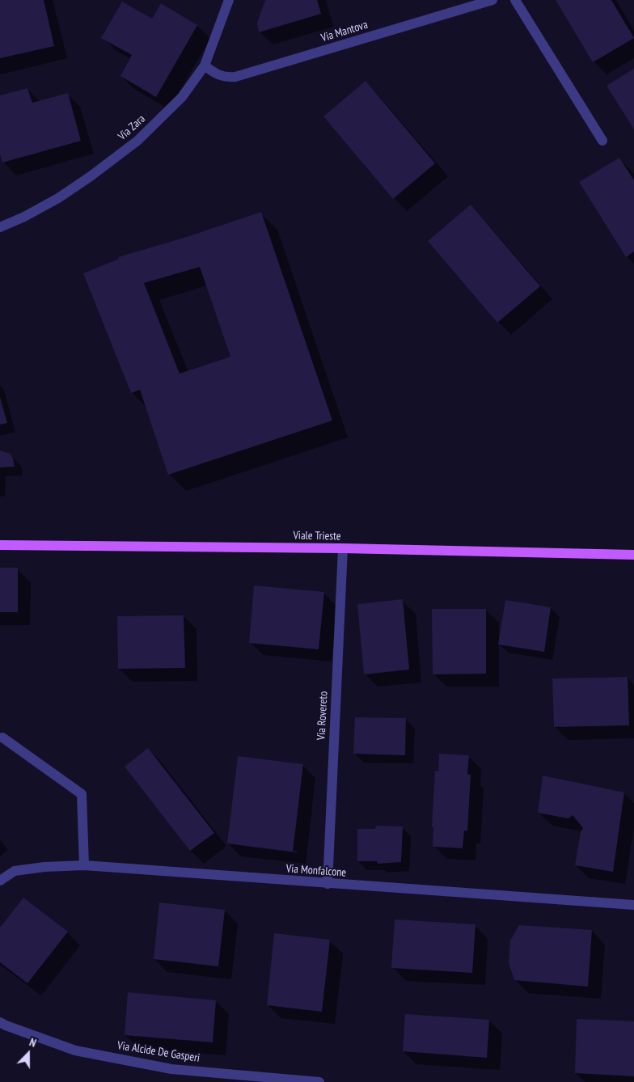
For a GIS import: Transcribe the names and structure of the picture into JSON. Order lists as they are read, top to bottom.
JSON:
{
  "streets": {
    "main road": ["Viale Trieste"],
    "street": [
      "Via Mantova",
      "Via Zara",
      "Via Rovereto",
      "Via Monfalcone",
      "Via Alcide De Gasperi"
    ]
  },
  "crossings": [
    ["Via Mantova", "Via Zara"],
    ["Viale Trieste", "Via Rovereto"],
    ["Via Rovereto", "Via Monfalcone"]
  ],
  "north": "top"
}
